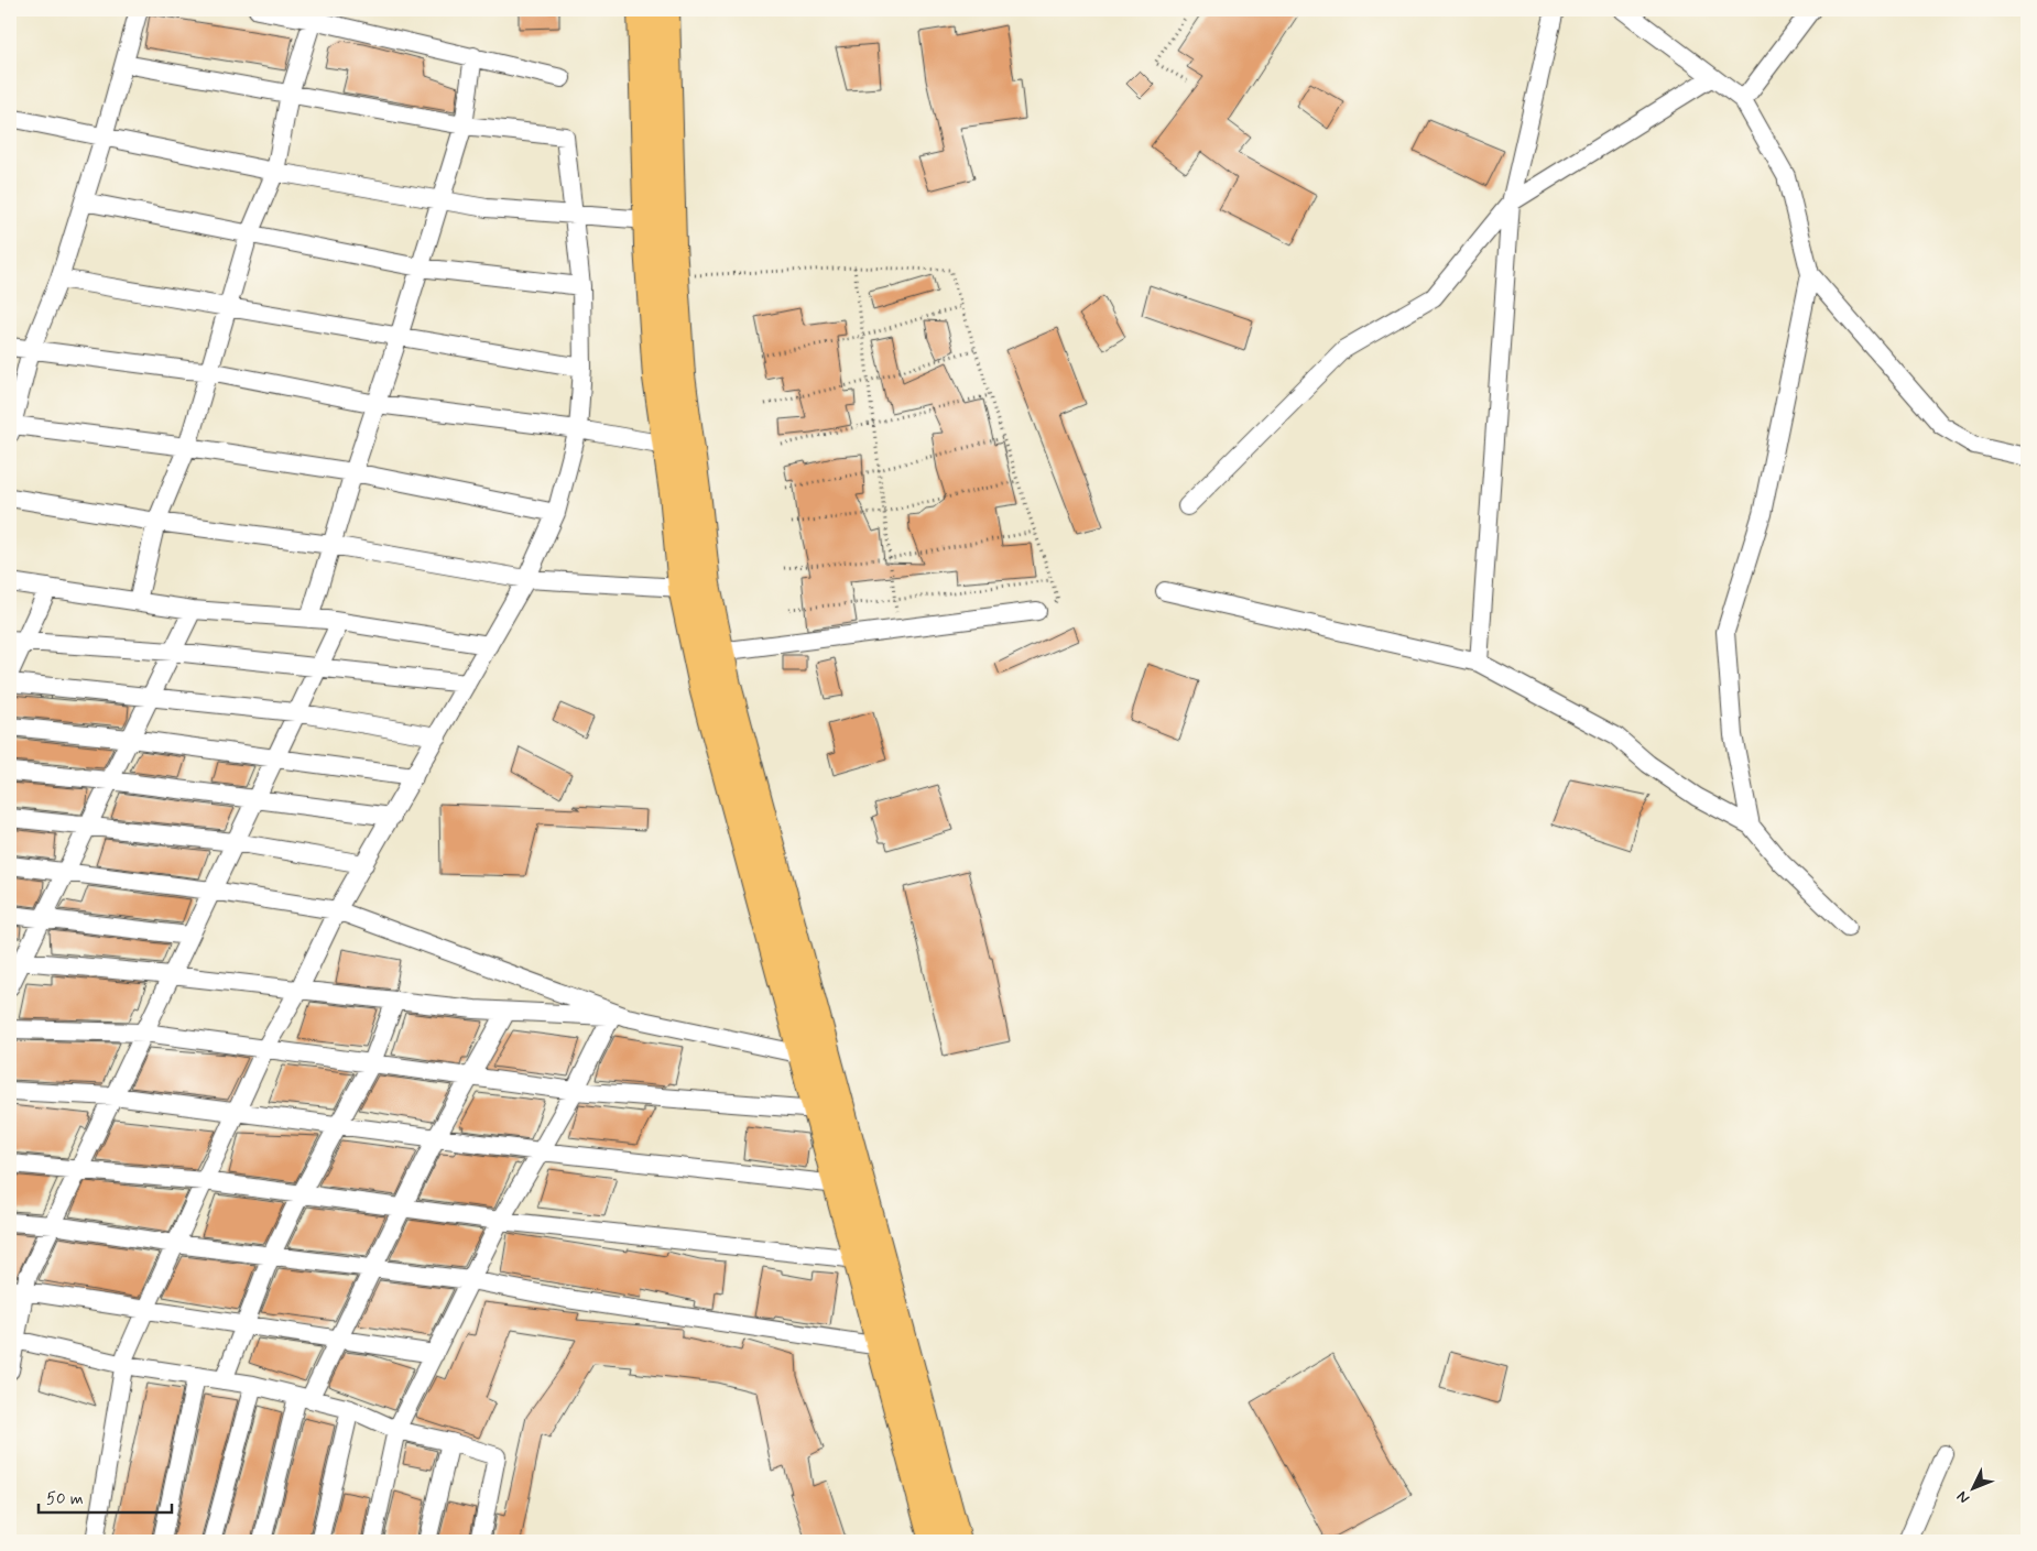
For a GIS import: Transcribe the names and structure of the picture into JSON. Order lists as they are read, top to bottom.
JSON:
{
  "scale_bar": "50 m",
  "north": "bottom left"
}
